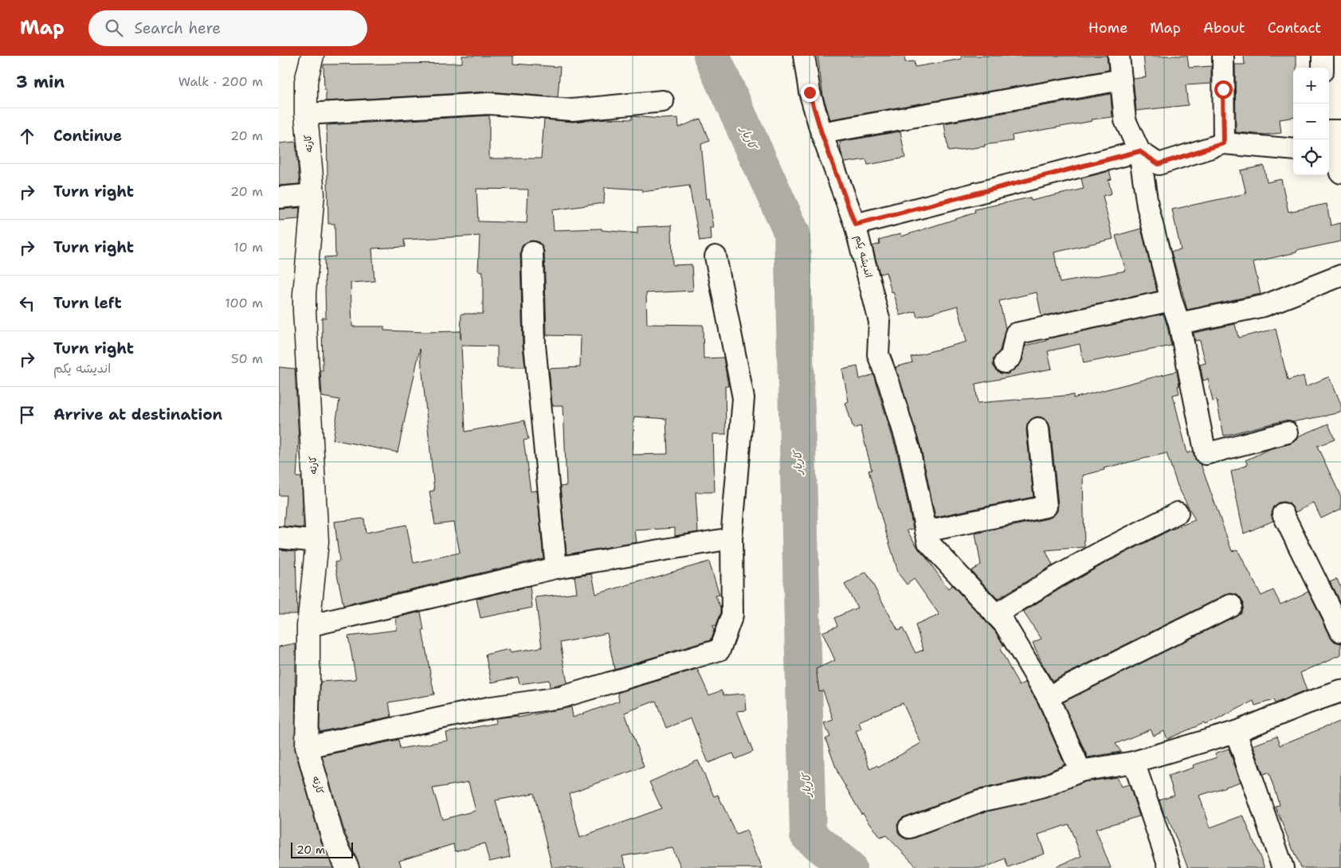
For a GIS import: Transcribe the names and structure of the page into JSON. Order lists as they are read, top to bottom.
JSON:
{
  "streets": {
    "street": ["کارته", "اندیشه یکم"]
  },
  "water": ["کاربار"],
  "scale_bar": "20 m",
  "page": {
    "header": "Map",
    "search": "Search here",
    "nav": [
      "Home",
      "Map",
      "About",
      "Contact"
    ],
    "heading": ["3 min", "Walk · 200 m"],
    "map_buttons": ["+", "−"],
    "list": [
      ["Continue", "20 m"],
      ["Turn right", "20 m"],
      ["Turn right", "10 m"],
      ["Turn left", "100 m"],
      ["Turn right", "اندیشه یکم", "50 m"],
      "Arrive at destination"
    ],
    "scale": "20 m"
  }
}
